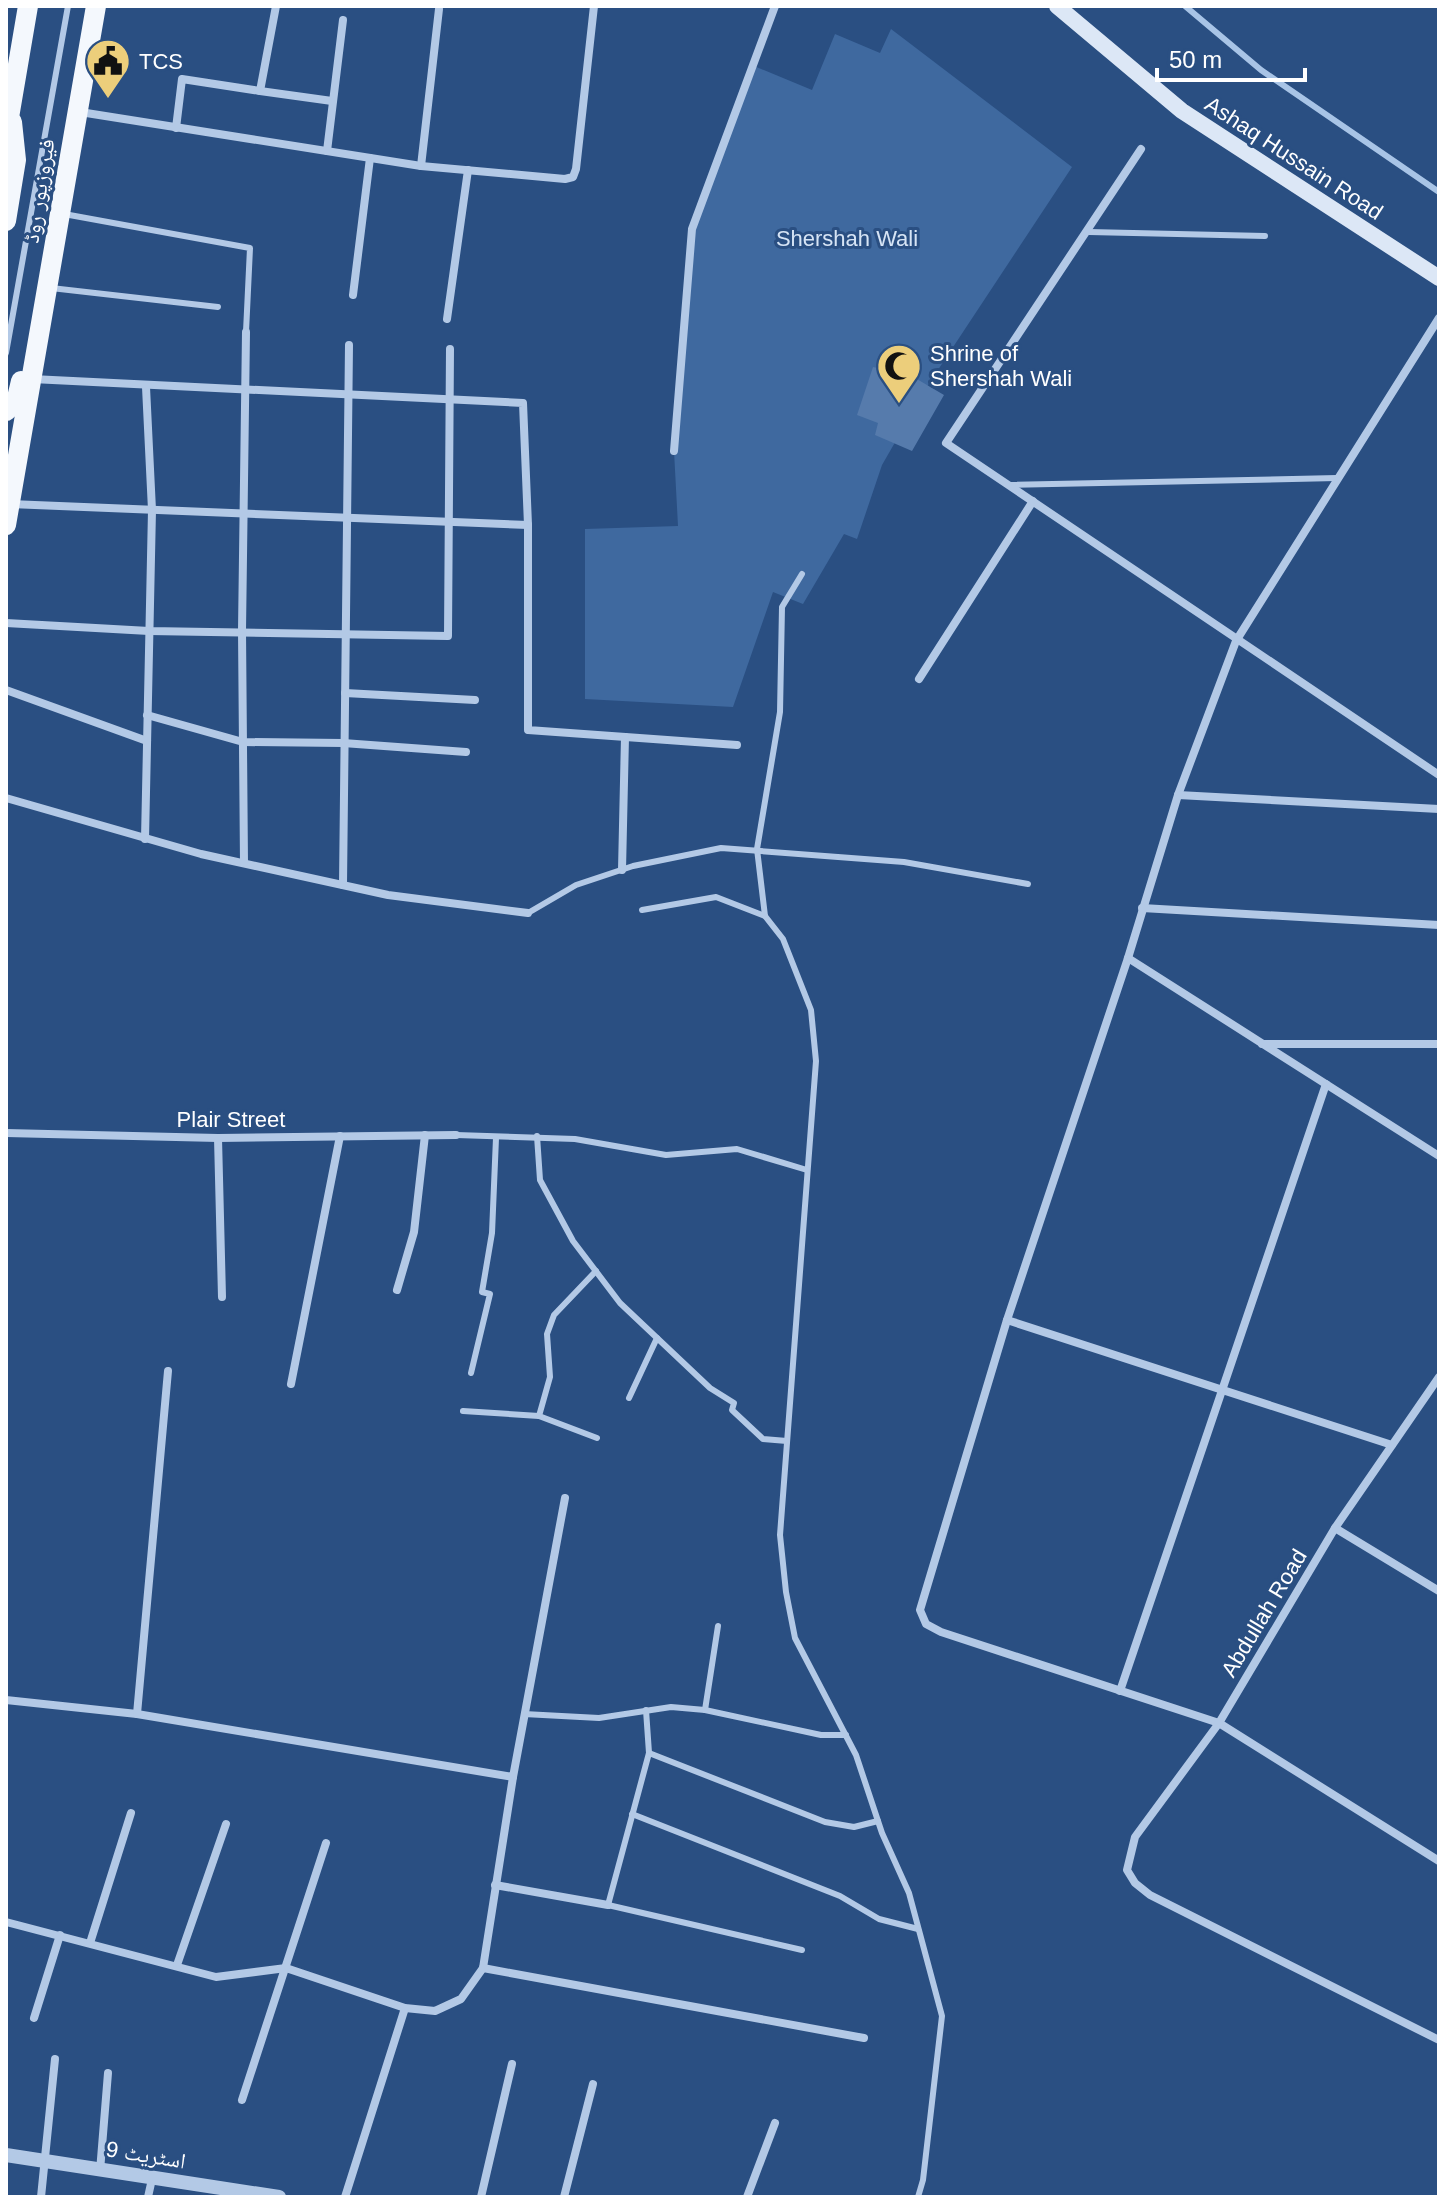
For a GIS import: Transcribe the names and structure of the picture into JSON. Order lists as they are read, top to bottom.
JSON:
{
  "streets": {
    "main road": ["Ashaq Hussain Road", "فیروزپور روڈ"],
    "street": ["Plair Street", "Abdullah Road", "اسٹریٹ 9"]
  },
  "parks": ["Shershah Wali"],
  "places": {
    "public building": ["TCS"],
    "mosque": ["Shrine of Shershah Wali"]
  },
  "scale_bar": "50 m"
}
